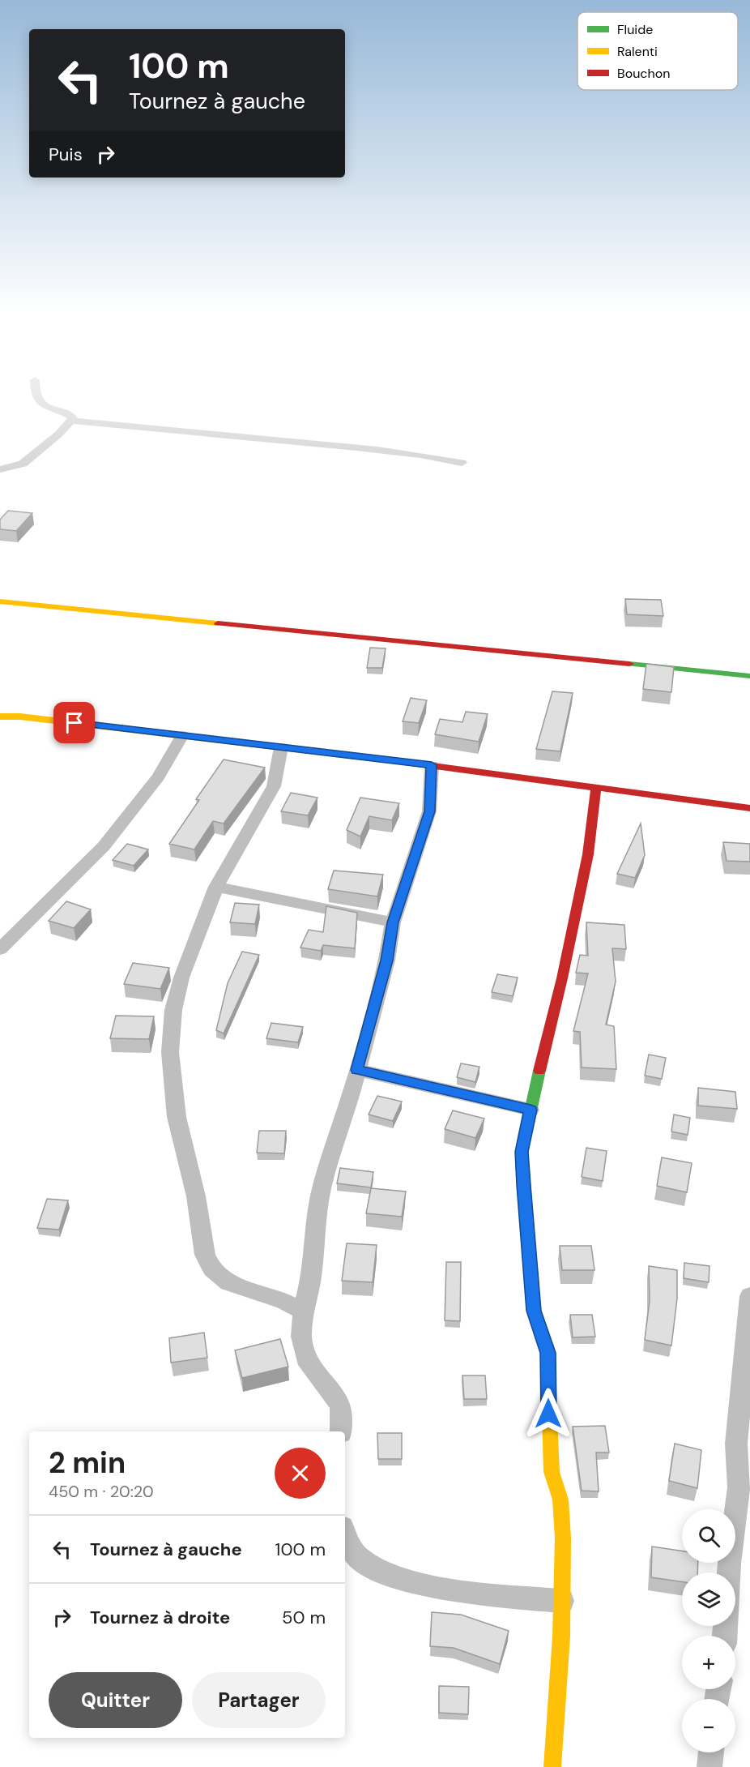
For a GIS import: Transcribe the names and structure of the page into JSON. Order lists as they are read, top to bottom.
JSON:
{
  "legend": ["Fluide", "Ralenti", "Bouchon"],
  "page": {
    "turn": ["100 m", "Tournez à gauche"],
    "then": "Puis",
    "heading": ["2 min", "450 m · 20:20"],
    "map_buttons": ["+", "−"],
    "list": [
      {
        "name": "Tournez à gauche",
        "value": "100 m"
      },
      {
        "name": "Tournez à droite",
        "value": "50 m"
      }
    ],
    "buttons": ["Quitter", "Partager"]
  }
}
